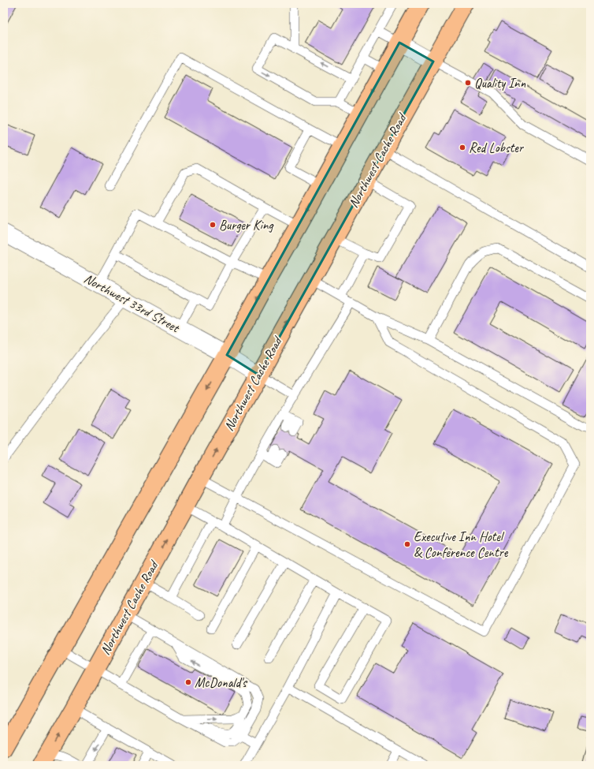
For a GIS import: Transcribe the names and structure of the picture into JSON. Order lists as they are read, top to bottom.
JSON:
{
  "streets": {
    "main road": ["Northwest Cache Road"],
    "street": ["Northwest 33rd Street"]
  },
  "crossings": [
    ["Northwest Cache Road", "Northwest 33rd Street"]
  ],
  "places": [
    "Quality Inn",
    "Red Lobster",
    "Burger King",
    "Executive Inn Hotel & Conference Centre",
    "McDonald's"
  ]
}
